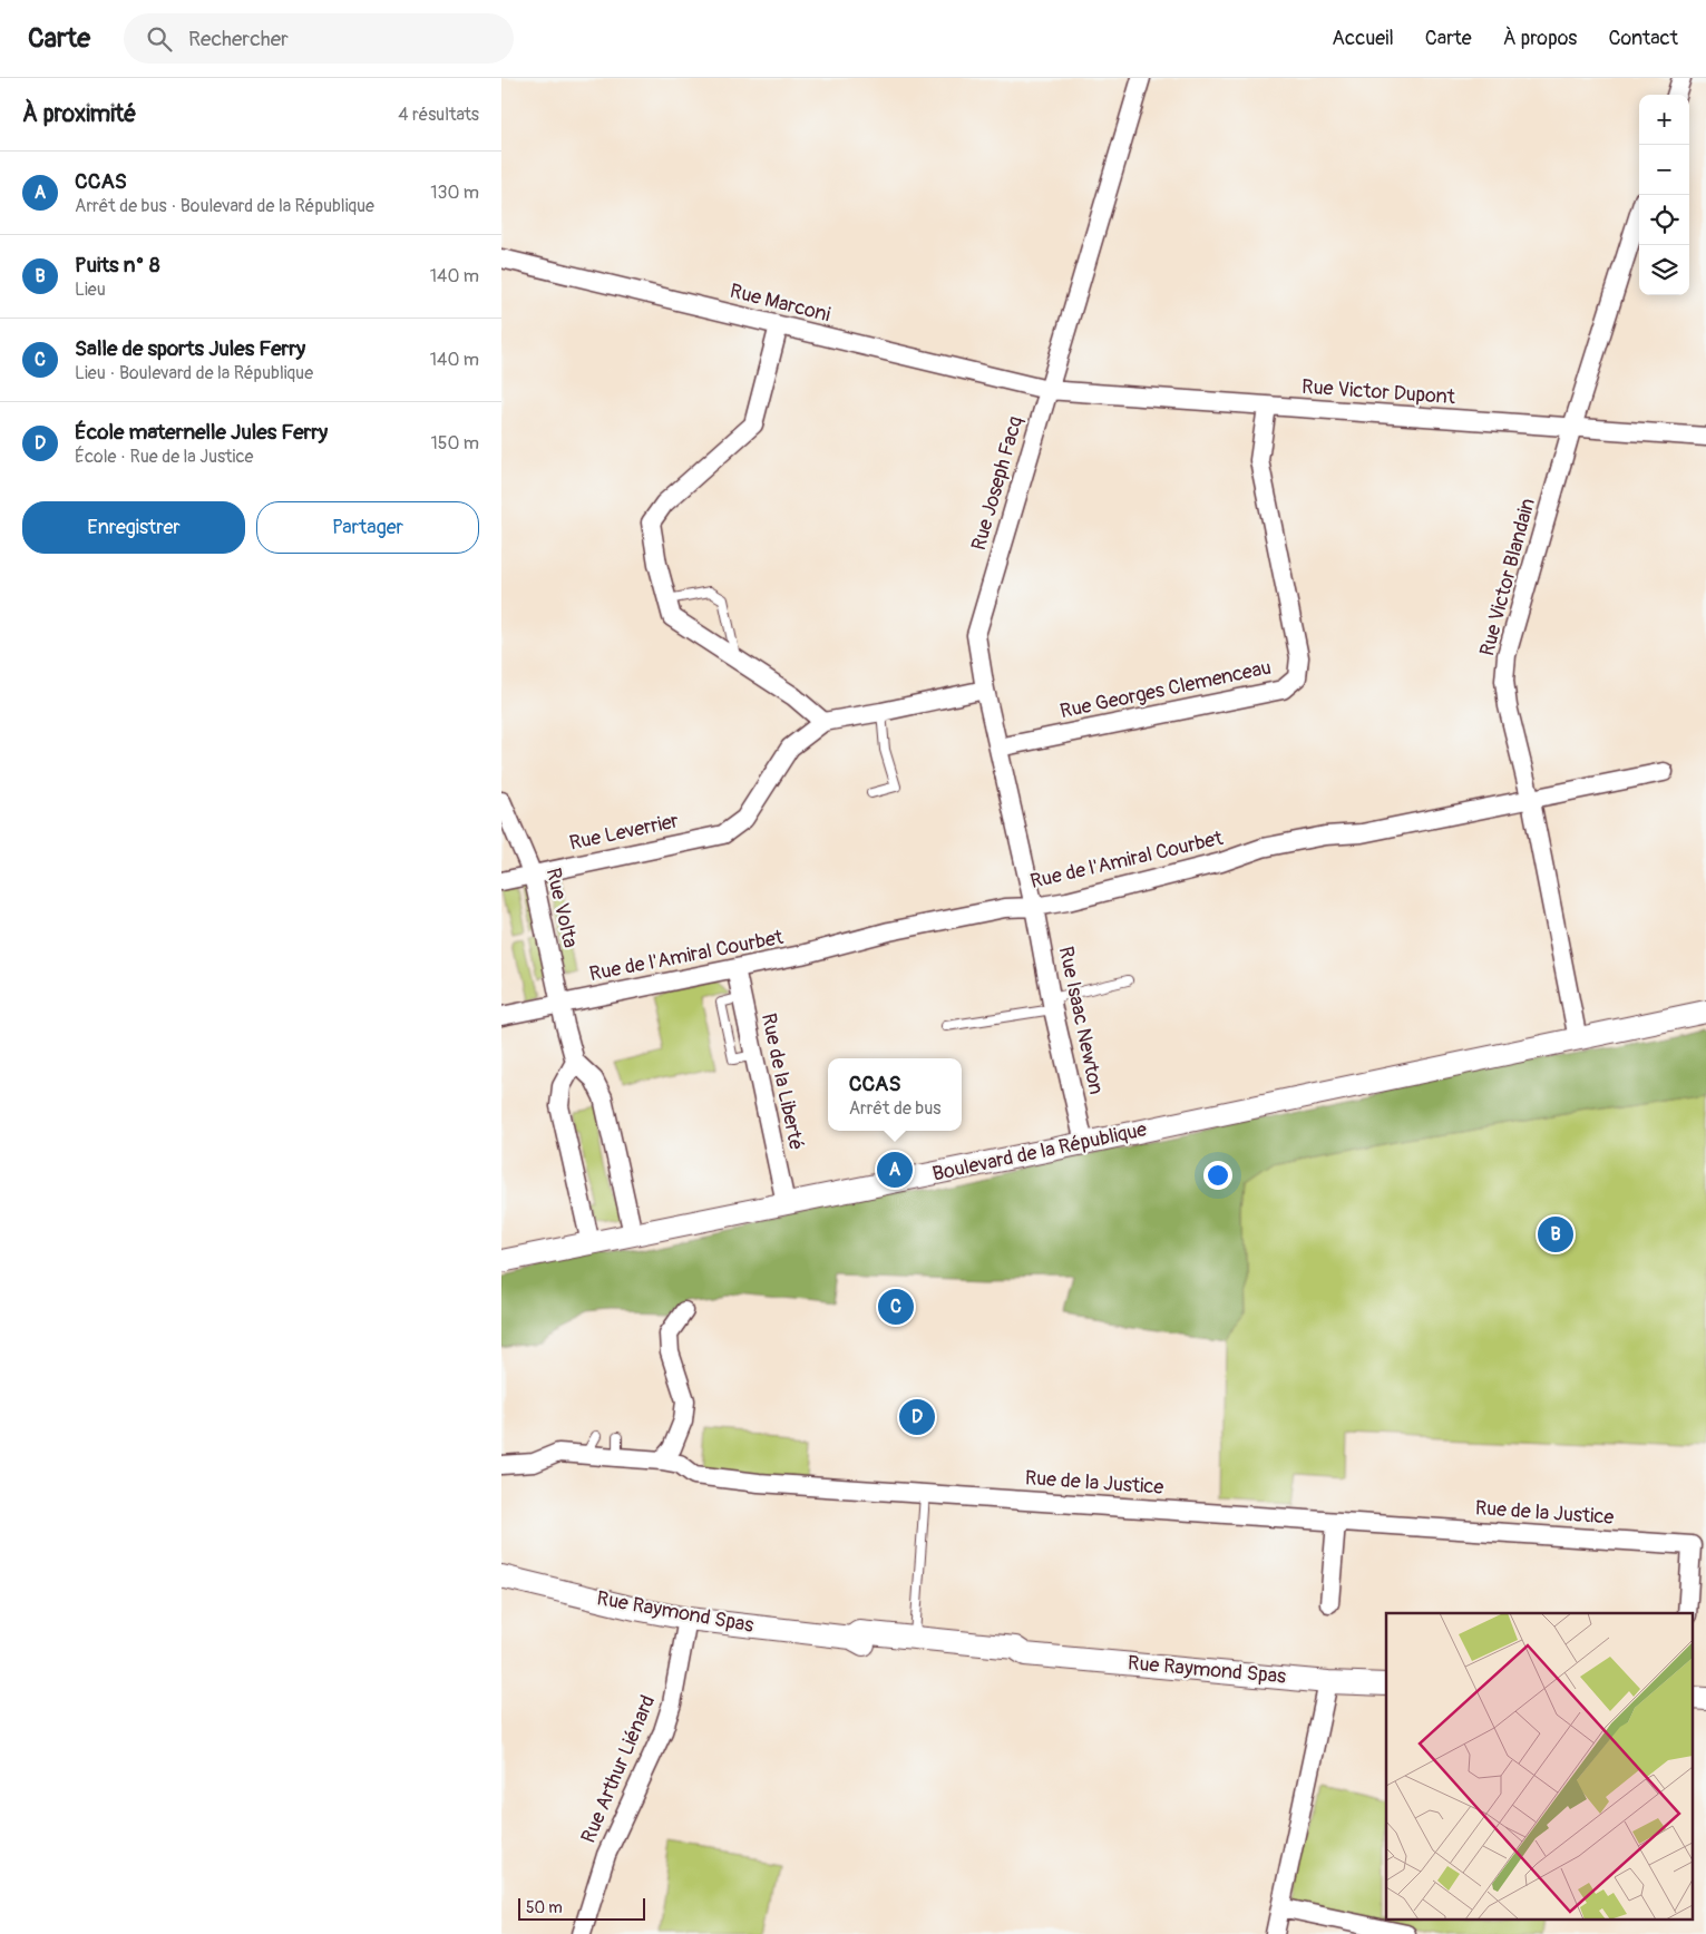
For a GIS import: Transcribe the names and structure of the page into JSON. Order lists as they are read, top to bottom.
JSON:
{
  "streets": {
    "street": [
      "Rue Marconi",
      "Rue Victor Dupont",
      "Rue Joseph Facq",
      "Rue Victor Blandain",
      "Rue Georges Clemenceau",
      "Rue Leverrier",
      "Rue de l'Amiral Courbet",
      "Rue Volta",
      "Rue Isaac Newton",
      "Rue de la Liberté",
      "Boulevard de la République",
      "Rue de la Justice",
      "Rue Raymond Spas",
      "Rue Arthur Liénard"
    ]
  },
  "crossings": [
    ["Rue Marconi", "Rue Victor Dupont"],
    ["Rue Marconi", "Rue Joseph Facq"],
    ["Rue Victor Dupont", "Rue Joseph Facq"],
    ["Rue Victor Dupont", "Rue Victor Blandain"],
    ["Rue Victor Dupont", "Rue Georges Clemenceau"],
    ["Rue Joseph Facq", "Rue Georges Clemenceau"],
    ["Rue Joseph Facq", "Rue de l'Amiral Courbet"],
    ["Rue Joseph Facq", "Rue Isaac Newton"],
    ["Rue Victor Blandain", "Rue de l'Amiral Courbet"],
    ["Rue Victor Blandain", "Boulevard de la République"],
    ["Rue Leverrier", "Rue Volta"],
    ["Rue de l'Amiral Courbet", "Rue Volta"],
    ["Rue de l'Amiral Courbet", "Rue Isaac Newton"],
    ["Rue de l'Amiral Courbet", "Rue de la Liberté"],
    ["Rue Isaac Newton", "Boulevard de la République"],
    ["Rue de la Liberté", "Boulevard de la République"],
    ["Rue Raymond Spas", "Rue Arthur Liénard"]
  ],
  "scale_bar": "50 m",
  "page": {
    "header": "Carte",
    "search": "Rechercher",
    "nav": [
      "Accueil",
      "Carte",
      "À propos",
      "Contact"
    ],
    "heading": ["À proximité", "4 résultats"],
    "map_buttons": ["+", "−"],
    "list": [
      {
        "mark": "A",
        "name": "CCAS",
        "note": "Arrêt de bus · Boulevard de la République",
        "value": "130 m"
      },
      {
        "mark": "B",
        "name": "Puits n° 8",
        "note": "Lieu",
        "value": "140 m"
      },
      {
        "mark": "C",
        "name": "Salle de sports Jules Ferry",
        "note": "Lieu · Boulevard de la République",
        "value": "140 m"
      },
      {
        "mark": "D",
        "name": "École maternelle Jules Ferry",
        "note": "École · Rue de la Justice",
        "value": "150 m"
      }
    ],
    "buttons": ["Enregistrer", "Partager"],
    "popup": ["CCAS", "Arrêt de bus"],
    "pins": [
      "A",
      "B",
      "C",
      "D"
    ],
    "scale": "50 m"
  }
}
